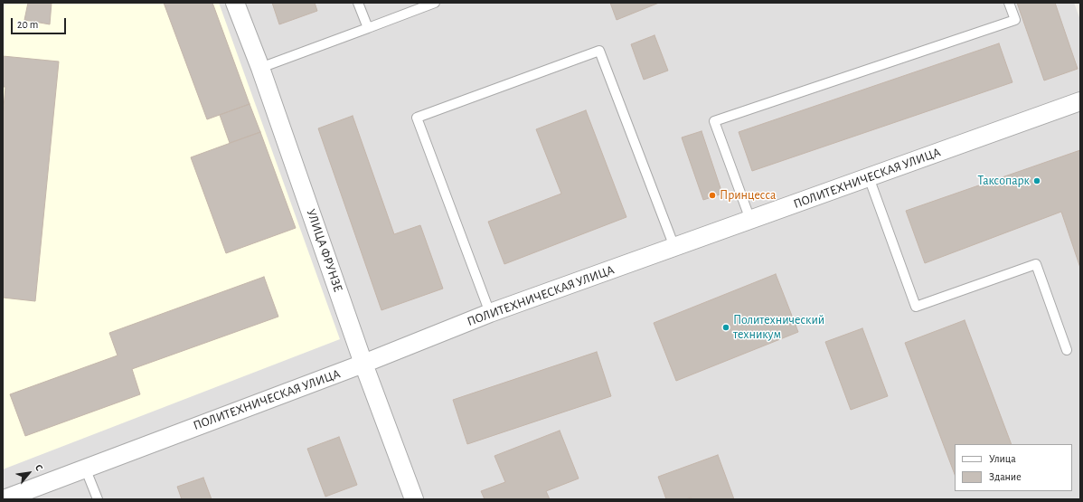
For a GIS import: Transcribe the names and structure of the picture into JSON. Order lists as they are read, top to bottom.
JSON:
{
  "streets": {
    "street": ["ПОЛИТЕХНИЧЕСКАЯ УЛИЦА", "УЛИЦА ФРУНЗЕ"]
  },
  "crossings": [
    ["ПОЛИТЕХНИЧЕСКАЯ УЛИЦА", "УЛИЦА ФРУНЗЕ"]
  ],
  "places": ["Таксопарк", "Принцесса", "Политехнический техникум"],
  "legend": ["Улица", "Здание"],
  "scale_bar": "20 m",
  "north": "top right"
}
